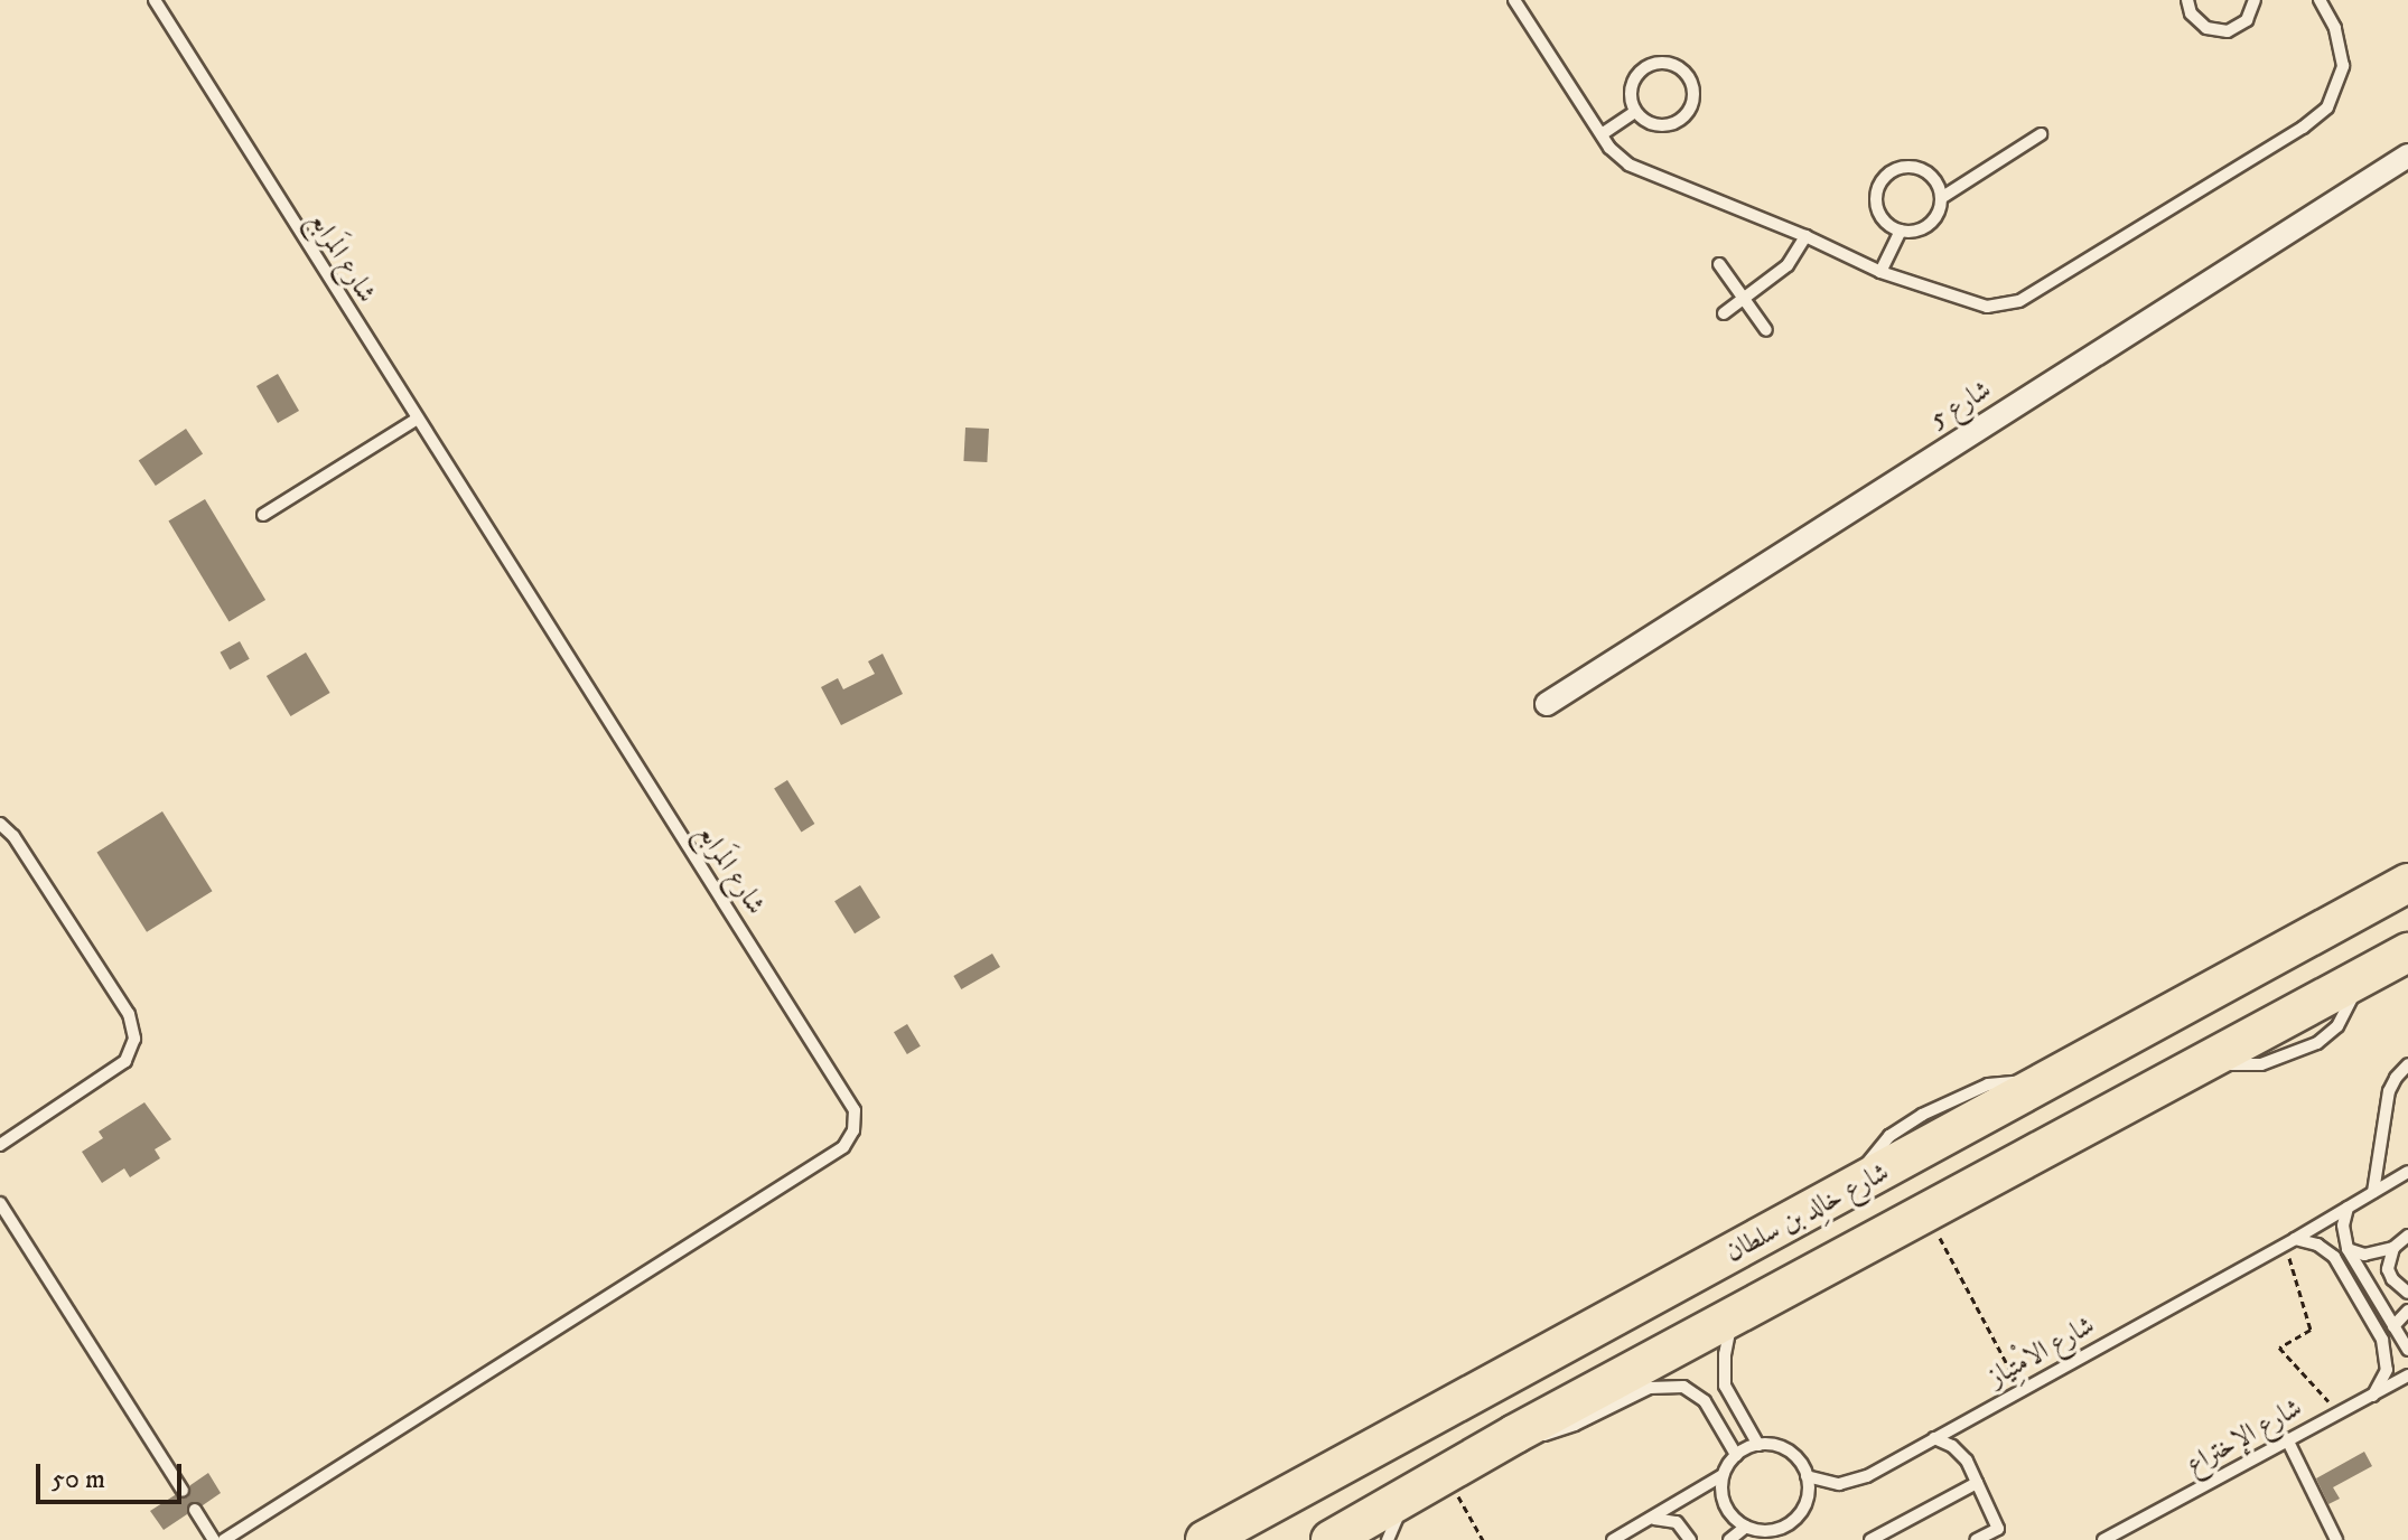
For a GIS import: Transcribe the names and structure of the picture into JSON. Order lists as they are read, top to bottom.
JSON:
{
  "streets": {
    "main road": ["شارع خالِد بن سلطان"],
    "street": ["شارع 5"],
    "lane": ["شارع المَرابع", "شارع الامْتِياز", "شارع الإختراع"]
  },
  "scale_bar": "50 m"
}
